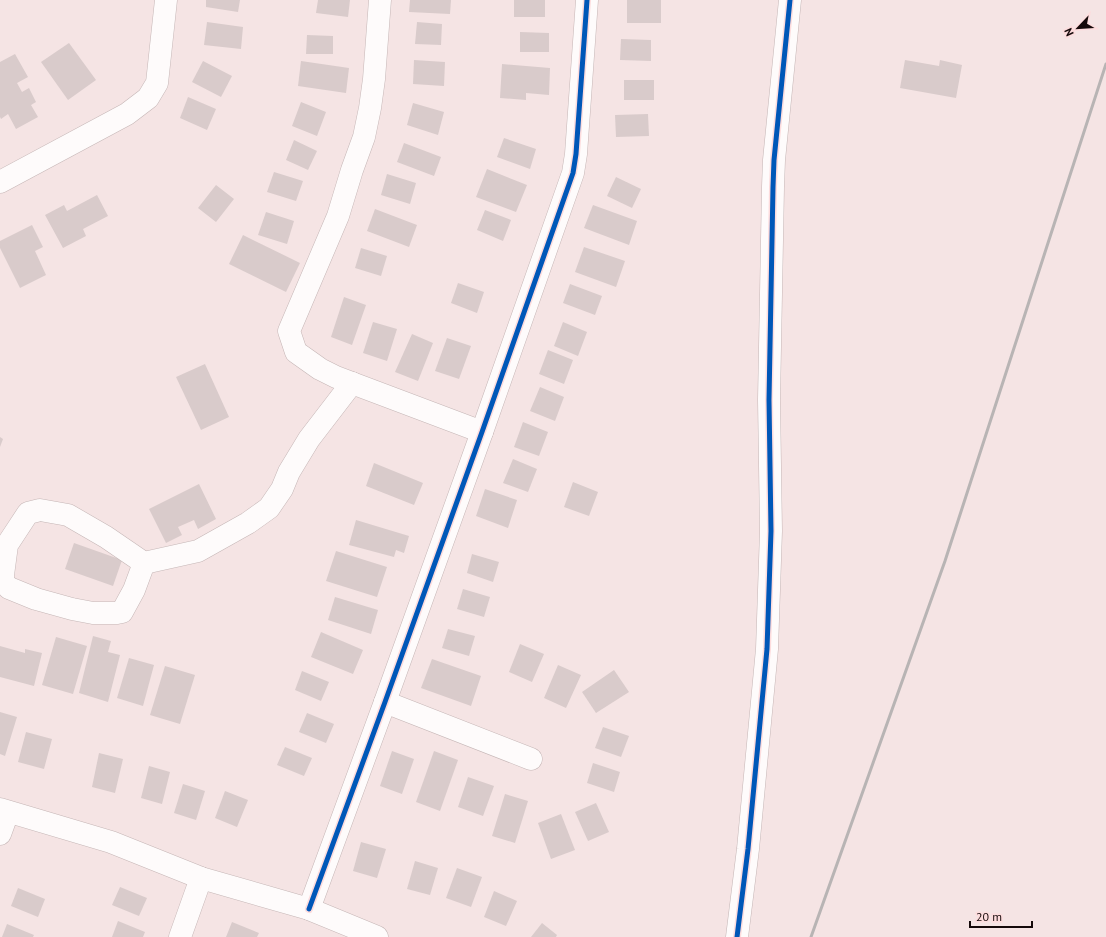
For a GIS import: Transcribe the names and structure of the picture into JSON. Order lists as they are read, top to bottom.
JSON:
{
  "scale_bar": "20 m",
  "north": "bottom left"
}
